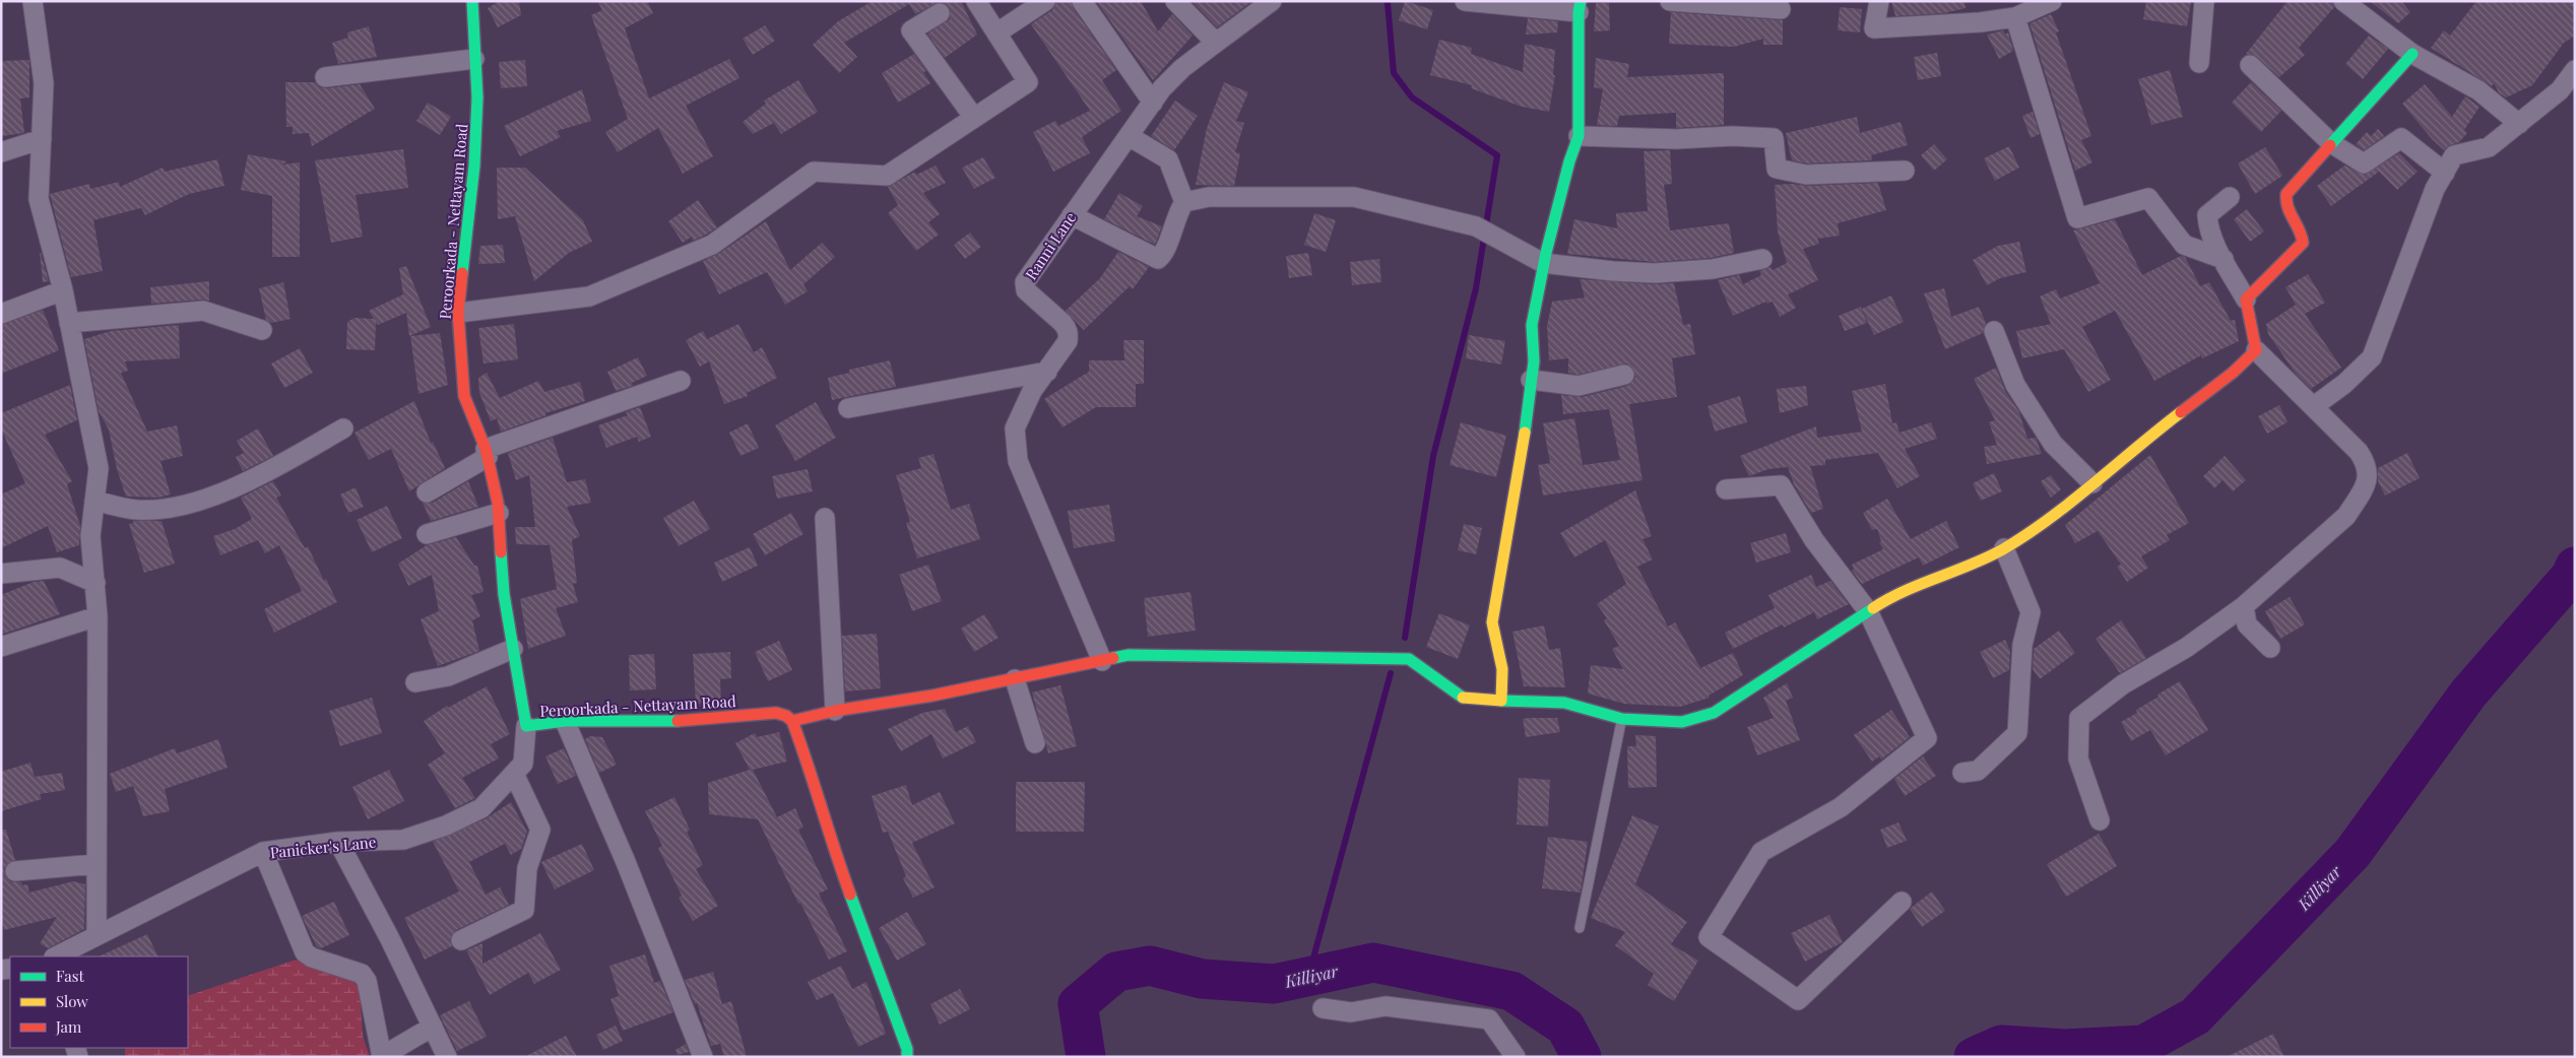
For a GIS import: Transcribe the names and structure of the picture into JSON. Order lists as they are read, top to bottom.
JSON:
{
  "streets": {
    "street": ["Peroorkada - Nettayam Road", "Ranni Lane", "Panicker's Lane"]
  },
  "crossings": [
    ["Peroorkada - Nettayam Road", "Panicker's Lane"]
  ],
  "water": ["Killiyar"],
  "legend": ["Fast", "Slow", "Jam"]
}
